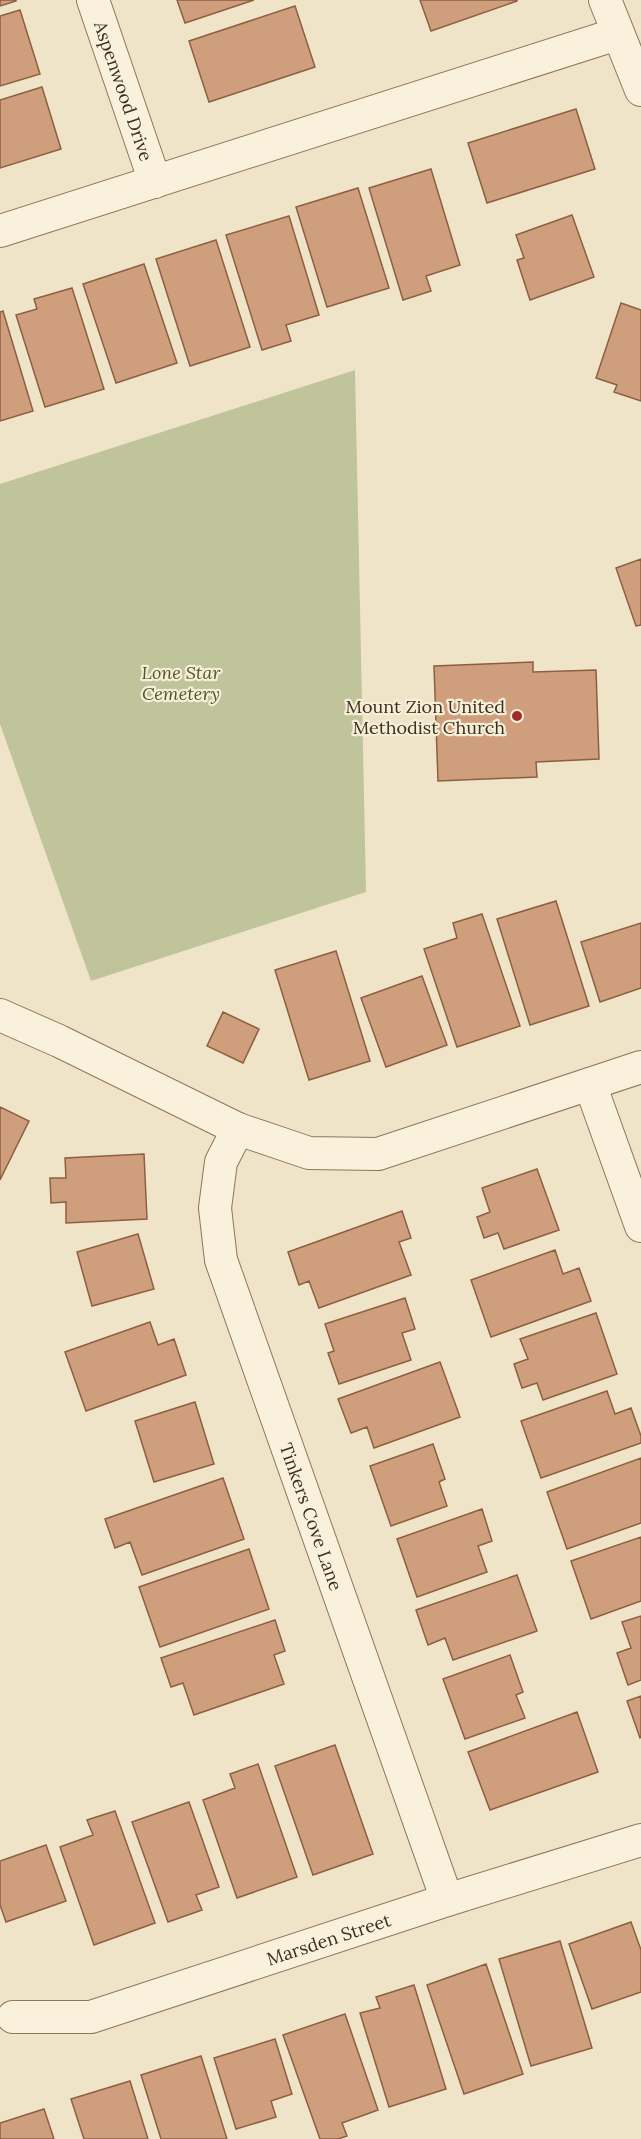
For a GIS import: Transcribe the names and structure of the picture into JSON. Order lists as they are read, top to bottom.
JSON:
{
  "streets": {
    "street": ["Aspenwood Drive", "Tinkers Cove Lane", "Marsden Street"]
  },
  "crossings": [
    ["Tinkers Cove Lane", "Marsden Street"]
  ],
  "parks": ["Lone Star Cemetery"],
  "places": ["Mount Zion United Methodist Church"]
}
